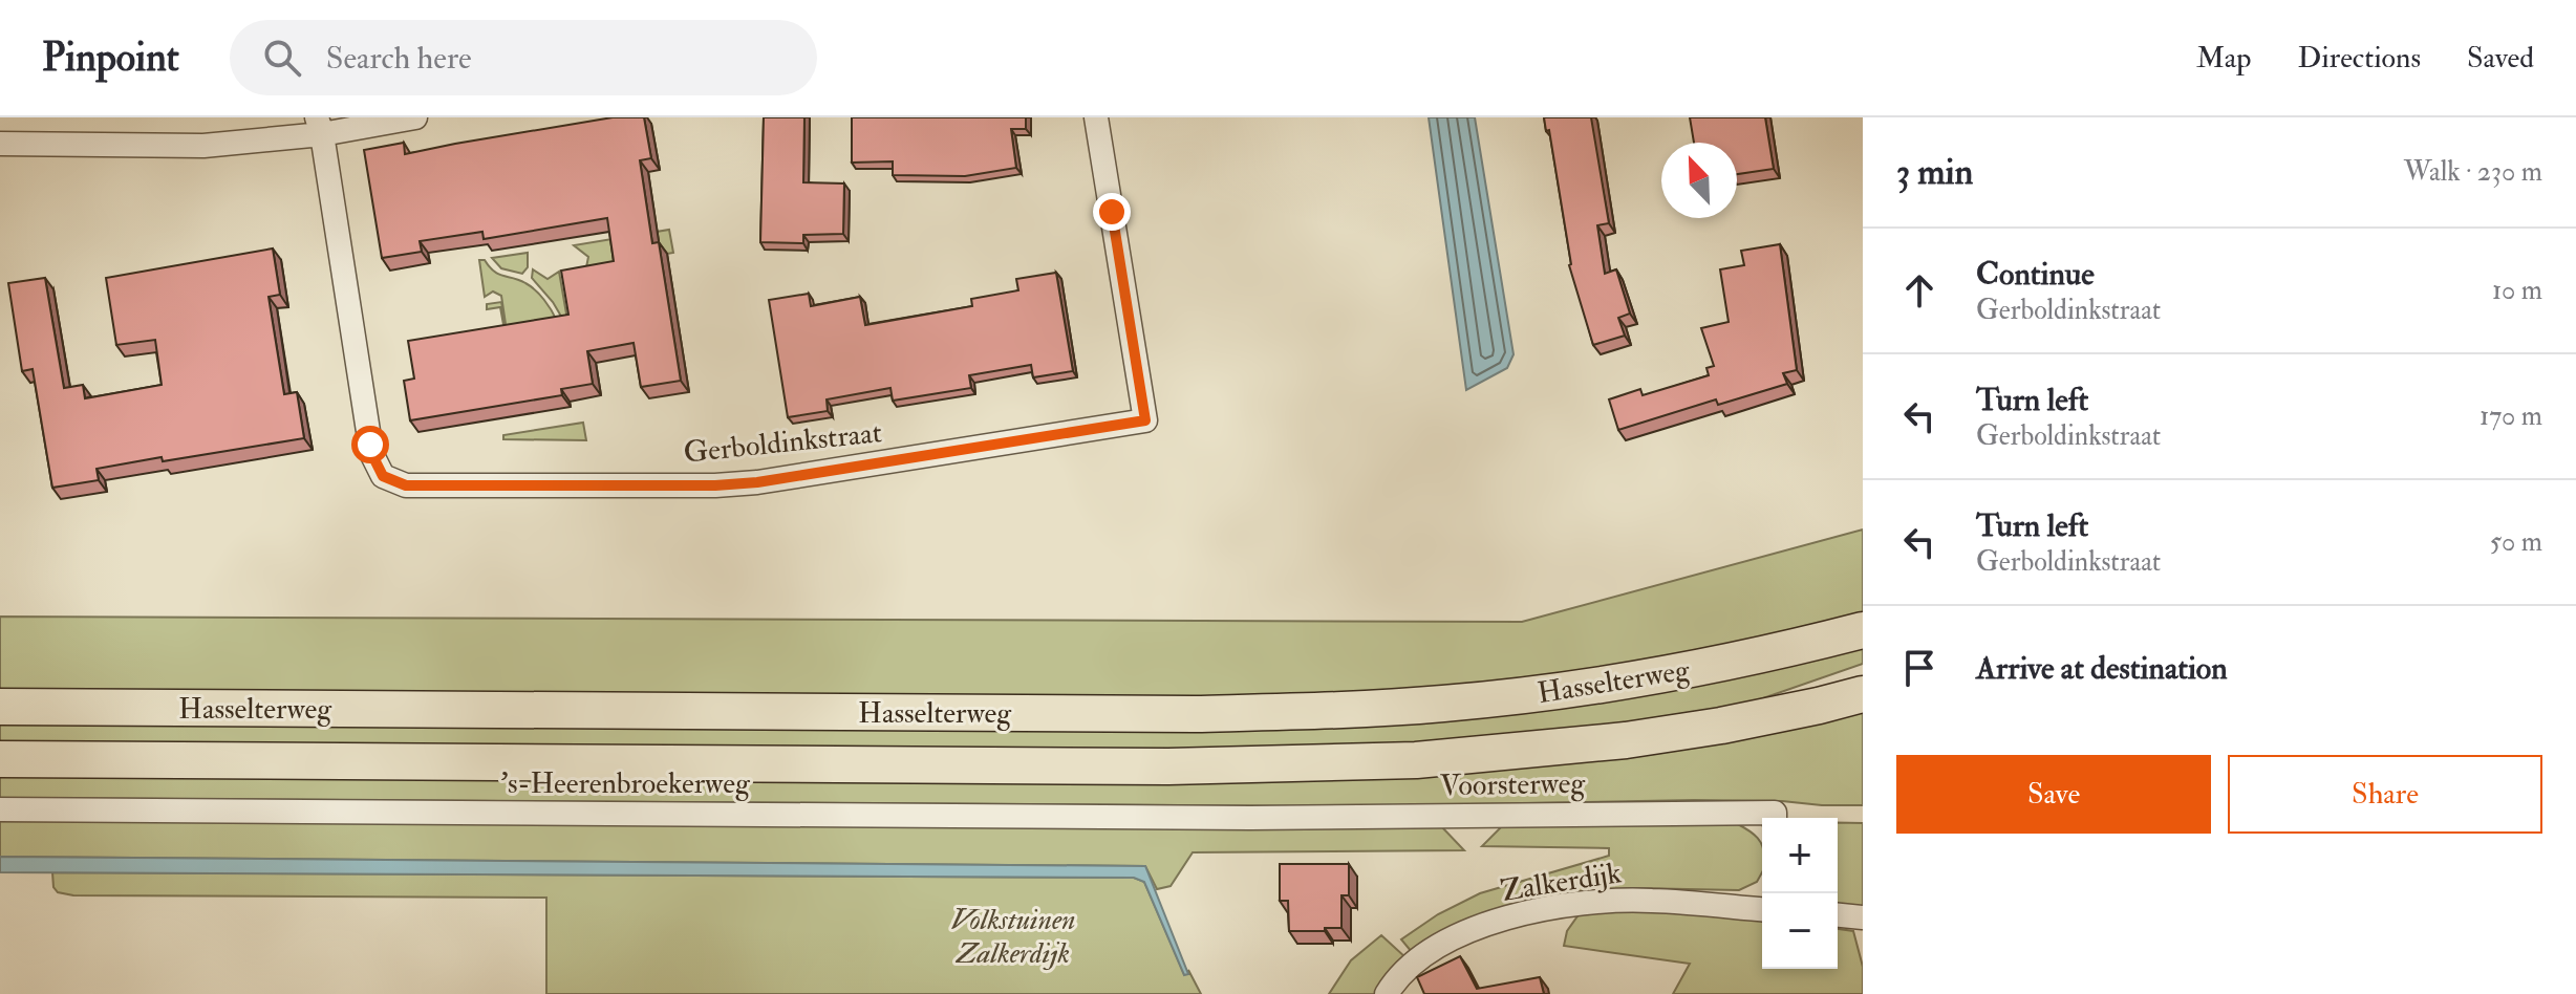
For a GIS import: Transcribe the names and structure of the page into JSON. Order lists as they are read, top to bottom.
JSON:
{
  "streets": {
    "main road": ["Hasselterweg"],
    "street": [
      "Gerboldinkstraat",
      "'s-Heerenbroekerweg",
      "Voorsterweg",
      "Zalkerdijk"
    ]
  },
  "crossings": [
    ["'s-Heerenbroekerweg", "Voorsterweg"]
  ],
  "parks": ["Volkstuinen Zalkerdijk"],
  "north": "top left",
  "page": {
    "header": "Pinpoint",
    "search": "Search here",
    "nav": ["Map", "Directions", "Saved"],
    "heading": ["3 min", "Walk · 230 m"],
    "list": [
      ["Continue", "Gerboldinkstraat", "10 m"],
      ["Turn left", "Gerboldinkstraat", "170 m"],
      ["Turn left", "Gerboldinkstraat", "50 m"],
      "Arrive at destination"
    ],
    "buttons": ["Save", "Share"],
    "map_buttons": ["+", "−"]
  }
}
